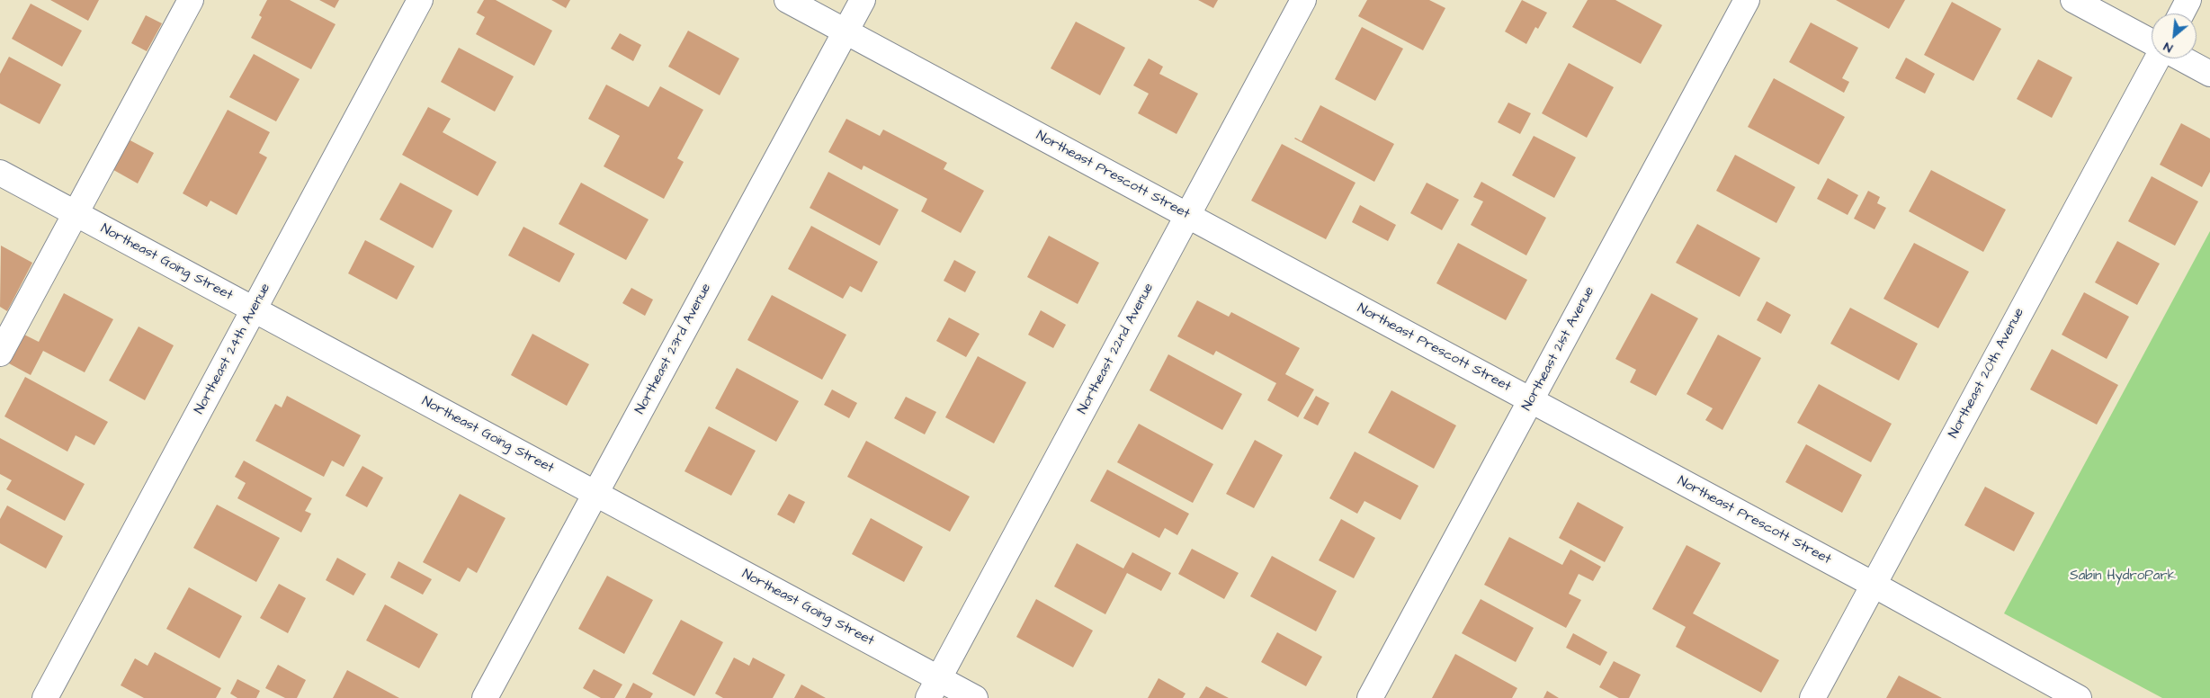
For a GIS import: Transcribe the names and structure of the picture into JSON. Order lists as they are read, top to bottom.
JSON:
{
  "streets": {
    "street": [
      "Northeast Prescott Street",
      "Northeast Going Street",
      "Northeast 24th Avenue",
      "Northeast 23rd Avenue",
      "Northeast 22nd Avenue",
      "Northeast 21st Avenue",
      "Northeast 20th Avenue"
    ]
  },
  "crossings": [
    ["Northeast Prescott Street", "Northeast 23rd Avenue"],
    ["Northeast Prescott Street", "Northeast 22nd Avenue"],
    ["Northeast Prescott Street", "Northeast 21st Avenue"],
    ["Northeast Prescott Street", "Northeast 20th Avenue"],
    ["Northeast Going Street", "Northeast 24th Avenue"],
    ["Northeast Going Street", "Northeast 23rd Avenue"],
    ["Northeast Going Street", "Northeast 22nd Avenue"]
  ],
  "parks": ["Sabin HydroPark"],
  "north": "bottom left"
}
